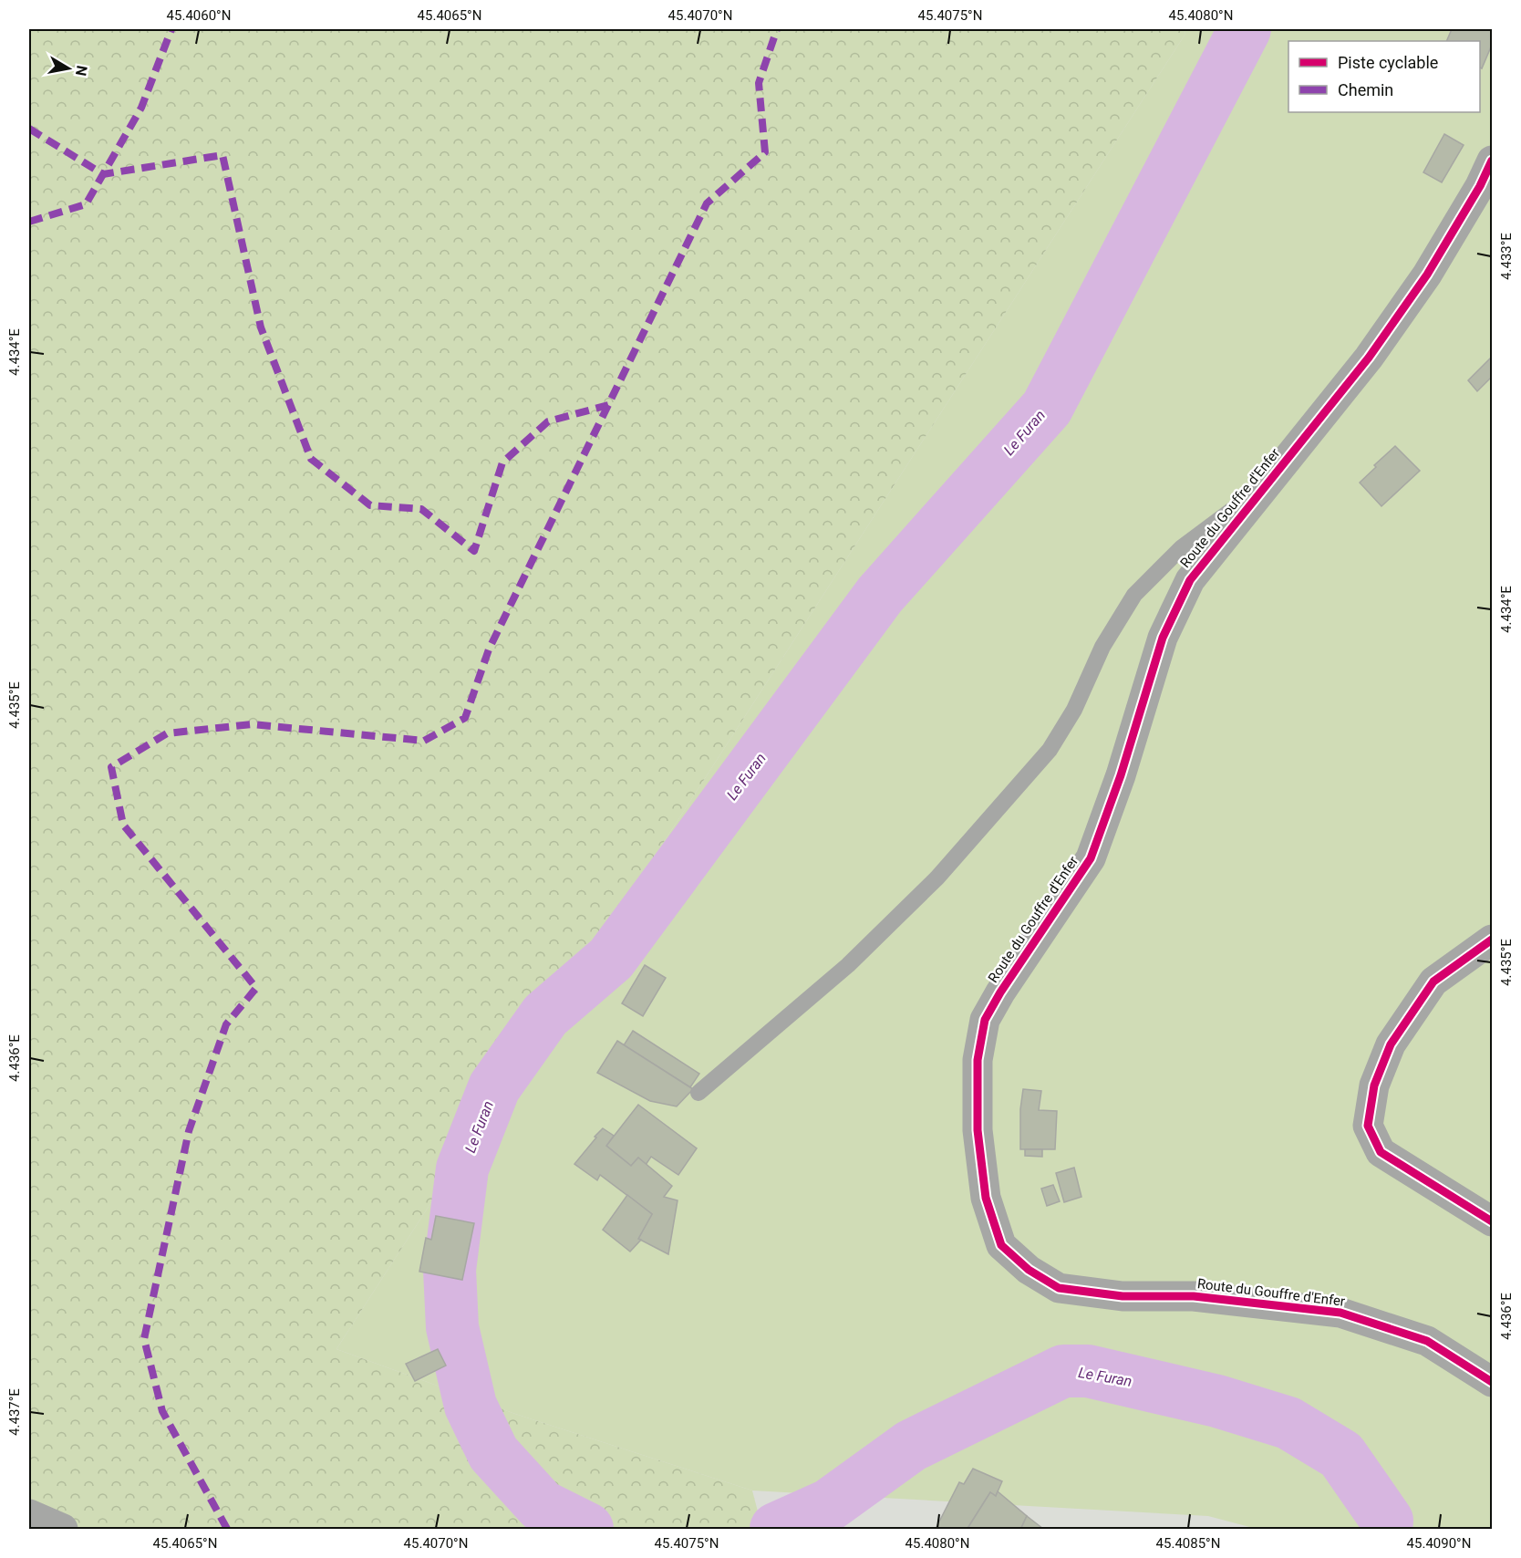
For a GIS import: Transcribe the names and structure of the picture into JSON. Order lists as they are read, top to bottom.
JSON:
{
  "streets": {
    "street": ["Route du Gouffre d'Enfer"]
  },
  "water": ["Le Furan"],
  "legend": ["Piste cyclable", "Chemin"],
  "north": "right",
  "coordinates": [
    "45.4060°N",
    "45.4065°N",
    "45.4070°N",
    "45.4075°N",
    "45.4080°N",
    "4.433°E",
    "4.434°E",
    "4.435°E",
    "4.436°E",
    "4.437°E",
    "45.4085°N",
    "45.4090°N"
  ]
}
